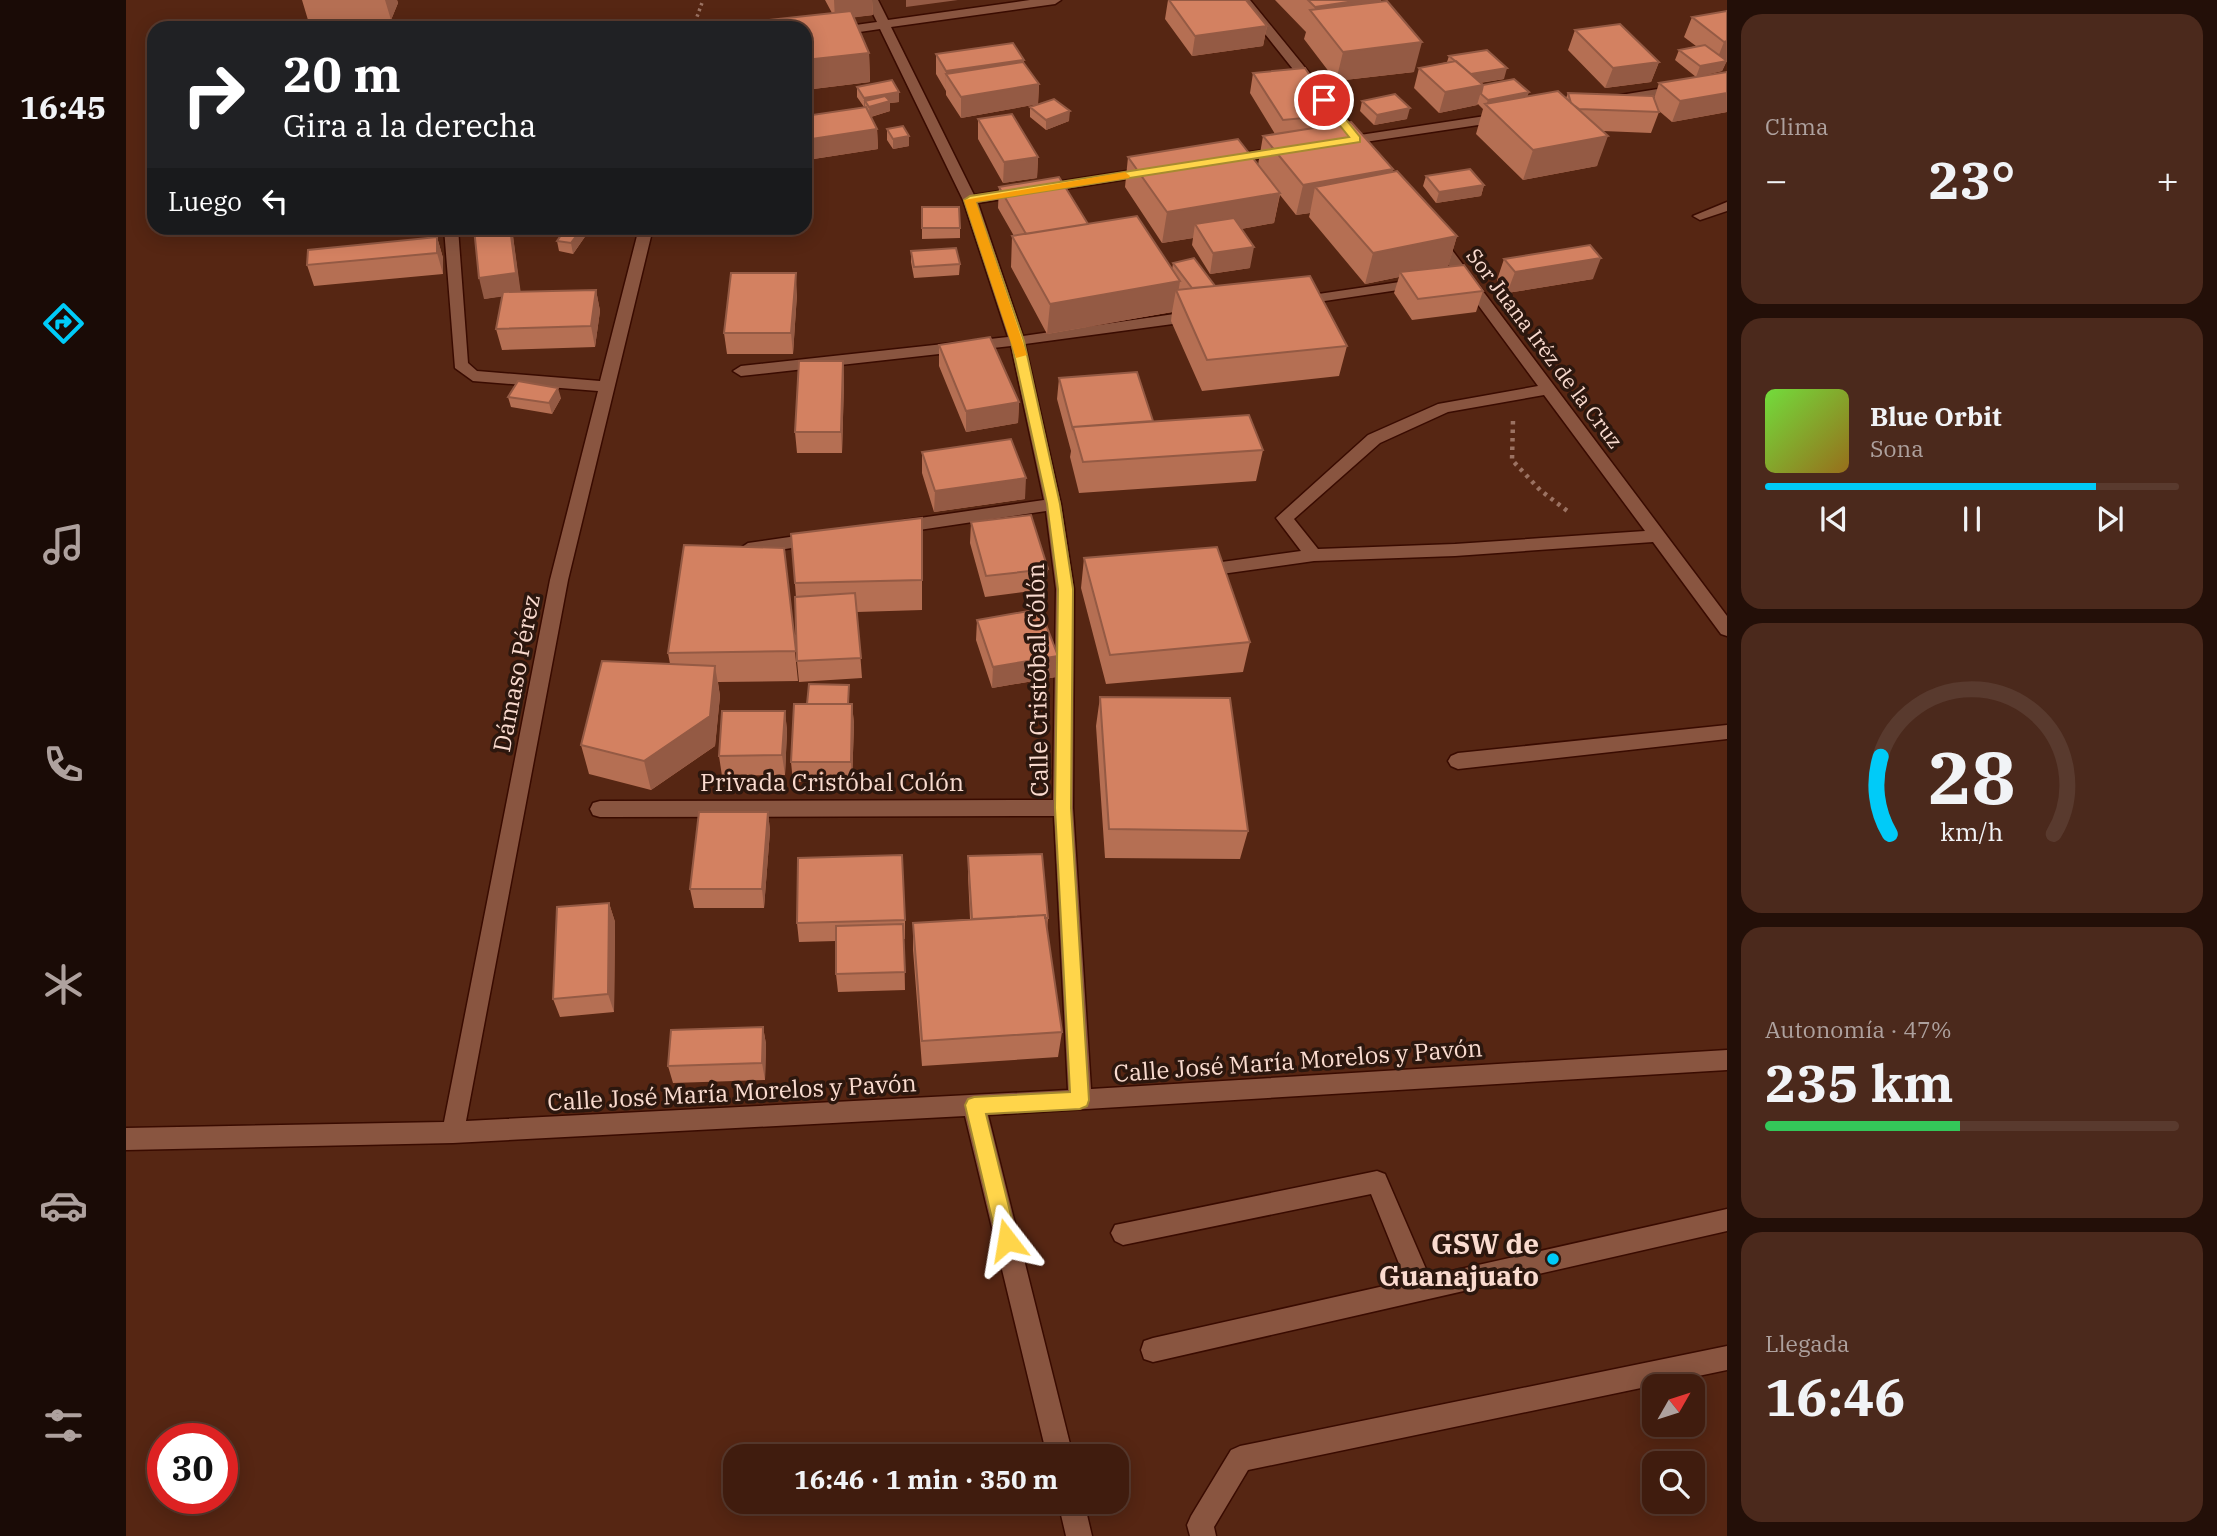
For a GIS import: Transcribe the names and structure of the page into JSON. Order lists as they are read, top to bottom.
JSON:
{
  "streets": {
    "street": [
      "Sor Juana Iréz de la Cruz",
      "Dámaso Pérez",
      "Calle Cristóbal Cólón",
      "Privada Cristóbal Colón",
      "Calle José María Morelos y Pavón"
    ]
  },
  "crossings": [
    ["Dámaso Pérez", "Calle José María Morelos y Pavón"],
    ["Calle Cristóbal Cólón", "Privada Cristóbal Colón"],
    ["Calle Cristóbal Cólón", "Calle José María Morelos y Pavón"]
  ],
  "places": ["GSW de Guanajuato"],
  "north": "top right",
  "page": {
    "tabs": "16:45",
    "tile": [
      "Clima",
      ["Autonomía · 47%", "235 km"],
      ["Llegada", "16:46"]
    ],
    "turn": ["20 m", "Gira a la derecha"],
    "heat": ["−", "23°", "+"],
    "then": "Luego",
    "song": ["Blue Orbit", "Sona"],
    "limit": "30",
    "trip": "16:46 · 1 min · 350 m",
    "gauge": ["28", "km/h"]
  }
}
